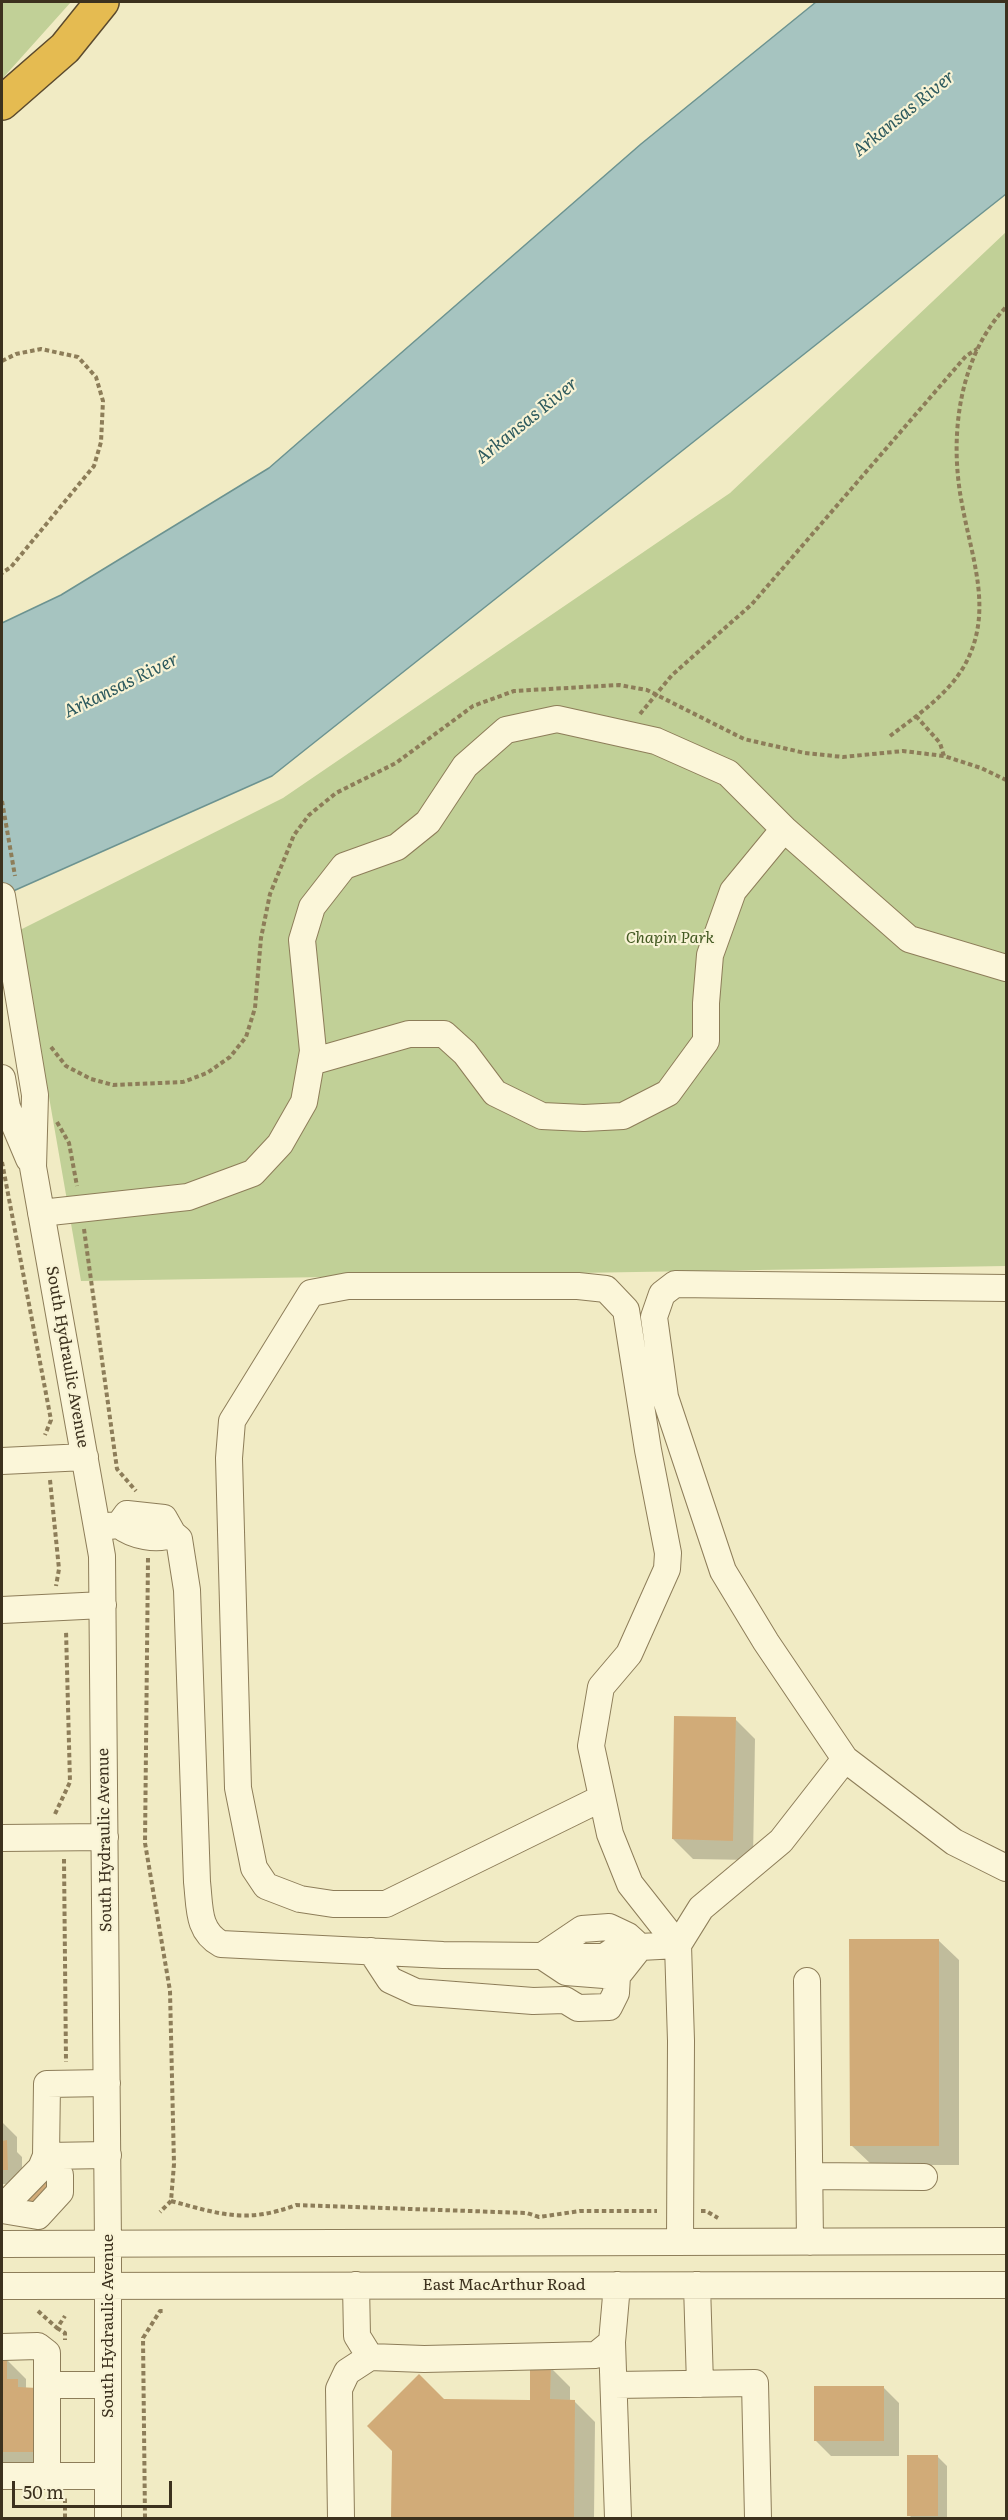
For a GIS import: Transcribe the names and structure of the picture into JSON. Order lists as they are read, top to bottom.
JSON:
{
  "streets": {
    "street": ["South Hydraulic Avenue", "East MacArthur Road"]
  },
  "crossings": [
    ["South Hydraulic Avenue", "East MacArthur Road"]
  ],
  "water": ["Arkansas River"],
  "parks": ["Chapin Park"],
  "scale_bar": "50 m"
}
